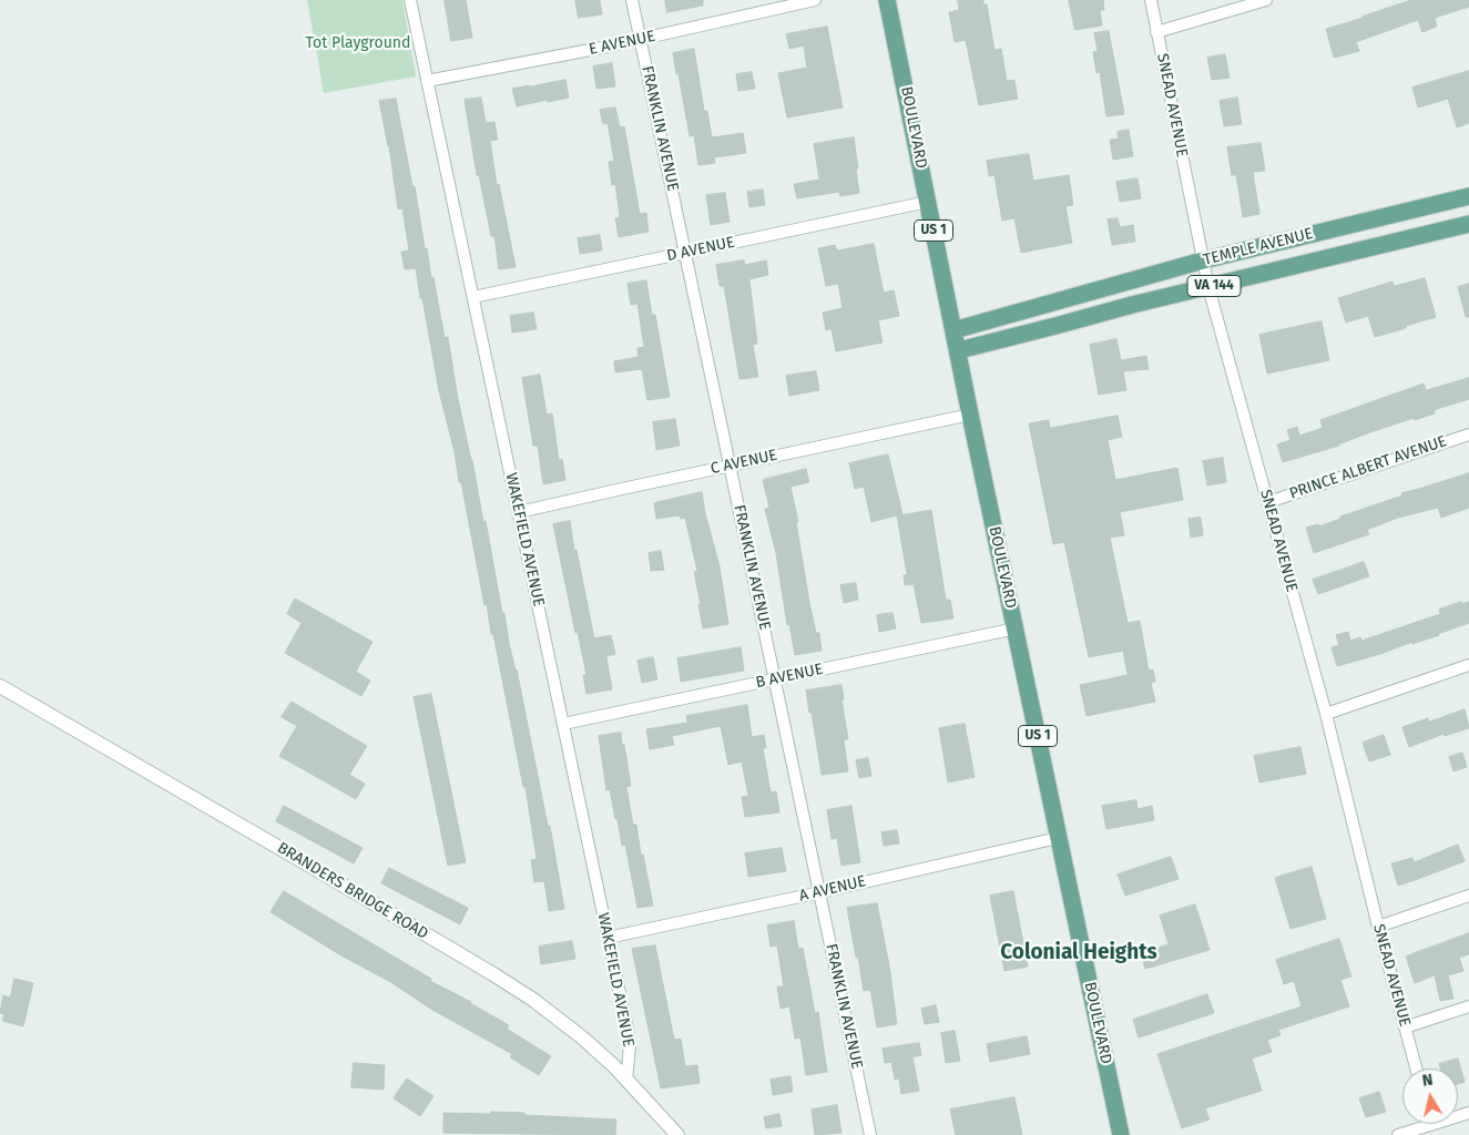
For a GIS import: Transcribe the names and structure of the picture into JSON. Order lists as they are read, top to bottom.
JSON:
{
  "streets": {
    "main road": [
      "BOULEVARD",
      "US 1",
      "TEMPLE AVENUE",
      "VA 144"
    ],
    "street": [
      "E AVENUE",
      "SNEAD AVENUE",
      "FRANKLIN AVENUE",
      "D AVENUE",
      "C AVENUE",
      "PRINCE ALBERT AVENUE",
      "WAKEFIELD AVENUE",
      "B AVENUE",
      "A AVENUE",
      "BRANDERS BRIDGE ROAD"
    ]
  },
  "crossings": [
    ["E AVENUE", "FRANKLIN AVENUE"],
    ["E AVENUE", "WAKEFIELD AVENUE"],
    ["SNEAD AVENUE", "TEMPLE AVENUE"],
    ["SNEAD AVENUE", "PRINCE ALBERT AVENUE"],
    ["BOULEVARD", "TEMPLE AVENUE"],
    ["BOULEVARD", "D AVENUE"],
    ["BOULEVARD", "C AVENUE"],
    ["BOULEVARD", "B AVENUE"],
    ["BOULEVARD", "A AVENUE"],
    ["FRANKLIN AVENUE", "D AVENUE"],
    ["FRANKLIN AVENUE", "C AVENUE"],
    ["FRANKLIN AVENUE", "B AVENUE"],
    ["FRANKLIN AVENUE", "A AVENUE"],
    ["D AVENUE", "WAKEFIELD AVENUE"],
    ["C AVENUE", "WAKEFIELD AVENUE"],
    ["WAKEFIELD AVENUE", "B AVENUE"],
    ["WAKEFIELD AVENUE", "A AVENUE"],
    ["WAKEFIELD AVENUE", "BRANDERS BRIDGE ROAD"]
  ],
  "districts": ["Colonial Heights"],
  "parks": ["Tot Playground"],
  "north": "top"
}
